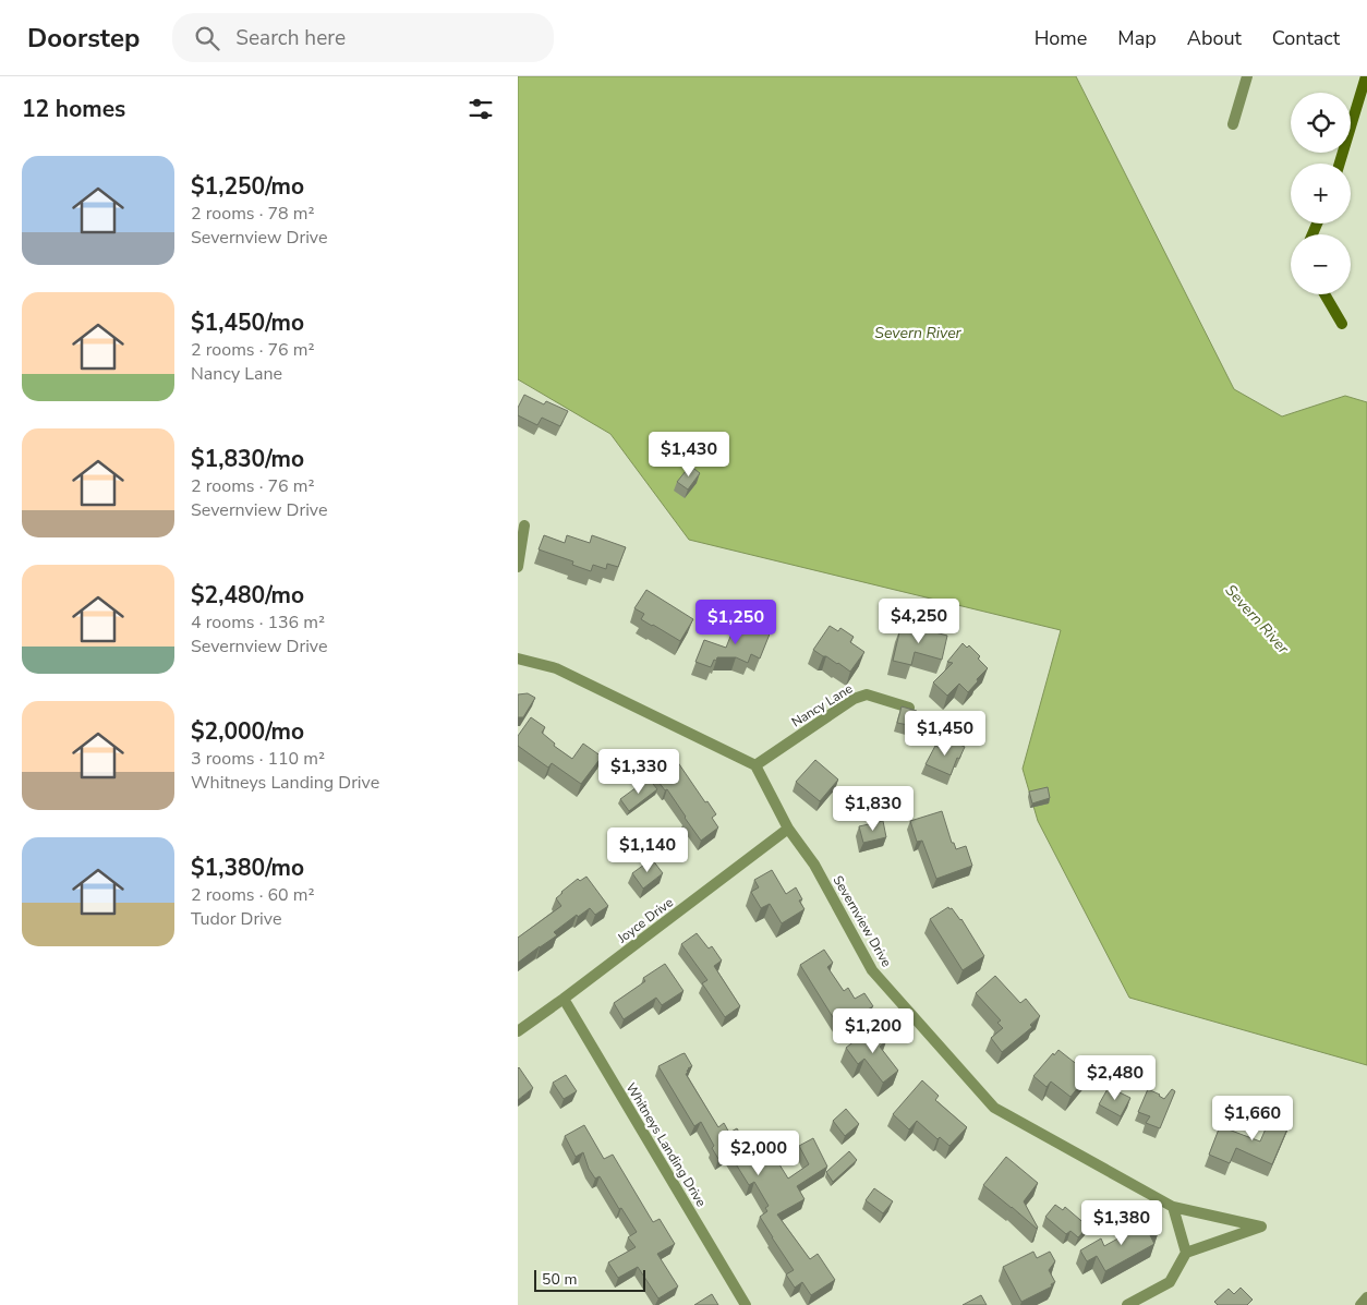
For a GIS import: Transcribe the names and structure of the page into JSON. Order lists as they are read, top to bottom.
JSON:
{
  "streets": {
    "street": [
      "Nancy Lane",
      "Joyce Drive",
      "Severnview Drive",
      "Whitneys Landing Drive"
    ]
  },
  "crossings": [
    ["Nancy Lane", "Severnview Drive"],
    ["Joyce Drive", "Severnview Drive"],
    ["Joyce Drive", "Whitneys Landing Drive"]
  ],
  "water": ["Severn River"],
  "scale_bar": "50 m",
  "page": {
    "header": "Doorstep",
    "search": "Search here",
    "nav": [
      "Home",
      "Map",
      "About",
      "Contact"
    ],
    "heading": "12 homes",
    "map_buttons": ["+", "−"],
    "list": [
      {
        "name": "$1,250/mo",
        "note": "2 rooms · 78 m² · Severnview Drive"
      },
      {
        "name": "$1,450/mo",
        "note": "2 rooms · 76 m² · Nancy Lane"
      },
      {
        "name": "$1,830/mo",
        "note": "2 rooms · 76 m² · Severnview Drive"
      },
      {
        "name": "$2,480/mo",
        "note": "4 rooms · 136 m² · Severnview Drive"
      },
      {
        "name": "$2,000/mo",
        "note": "3 rooms · 110 m² · Whitneys Landing Drive"
      },
      {
        "name": "$1,380/mo",
        "note": "2 rooms · 60 m² · Tudor Drive"
      }
    ],
    "price": [
      "$1,430",
      "$4,250",
      "$1,250",
      "$1,450",
      "$1,330",
      "$1,830",
      "$1,140",
      "$1,200",
      "$2,480",
      "$1,660",
      "$2,000",
      "$1,380"
    ],
    "scale": "50 m"
  }
}
